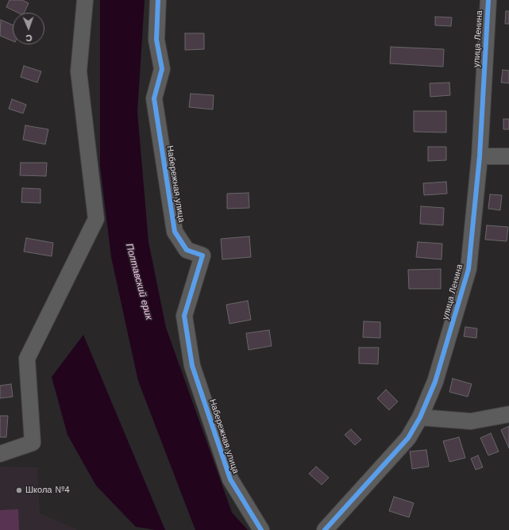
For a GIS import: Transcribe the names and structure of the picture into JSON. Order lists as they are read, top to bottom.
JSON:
{
  "streets": {
    "street": ["улица Ленина", "Набережная улица"]
  },
  "water": ["Полтавский ерик"],
  "places": ["Школа №4"],
  "north": "bottom"
}
